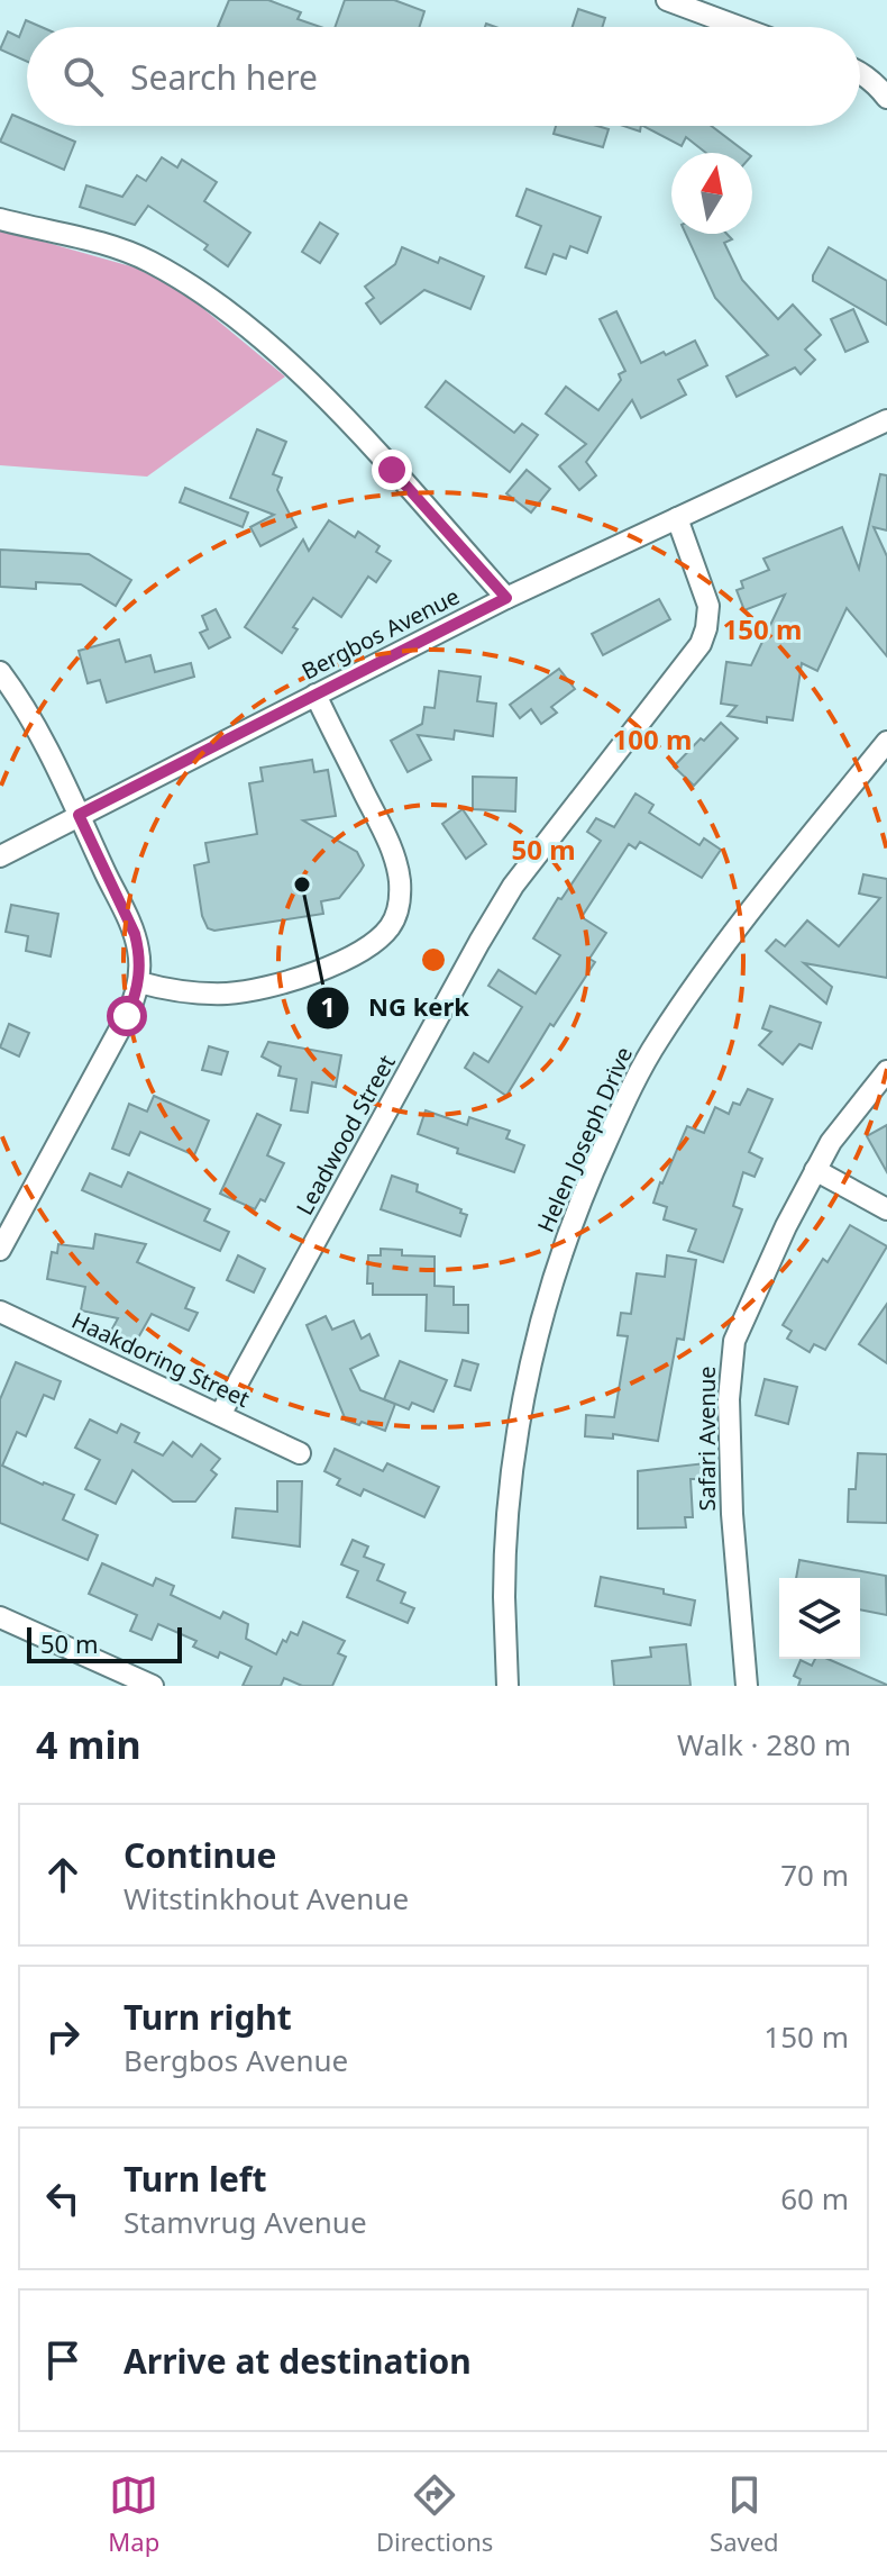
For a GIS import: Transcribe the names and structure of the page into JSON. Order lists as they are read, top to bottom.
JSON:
{
  "streets": {
    "street": [
      "Bergbos Avenue",
      "Leadwood Street",
      "Helen Joseph Drive",
      "Haakdoring Street",
      "Safari Avenue"
    ]
  },
  "crossings": [
    ["Bergbos Avenue", "Leadwood Street"],
    ["Leadwood Street", "Haakdoring Street"]
  ],
  "places": ["NG kerk"],
  "scale_bar": "50 m",
  "north": "top",
  "page": {
    "search": "Search here",
    "scale": "50 m",
    "heading": ["4 min", "Walk · 280 m"],
    "list": [
      ["Continue", "Witstinkhout Avenue", "70 m"],
      ["Turn right", "Bergbos Avenue", "150 m"],
      ["Turn left", "Stamvrug Avenue", "60 m"],
      "Arrive at destination"
    ],
    "nav": ["Map", "Directions", "Saved"]
  },
  "rings": ["150 m", "100 m", "50 m"]
}
